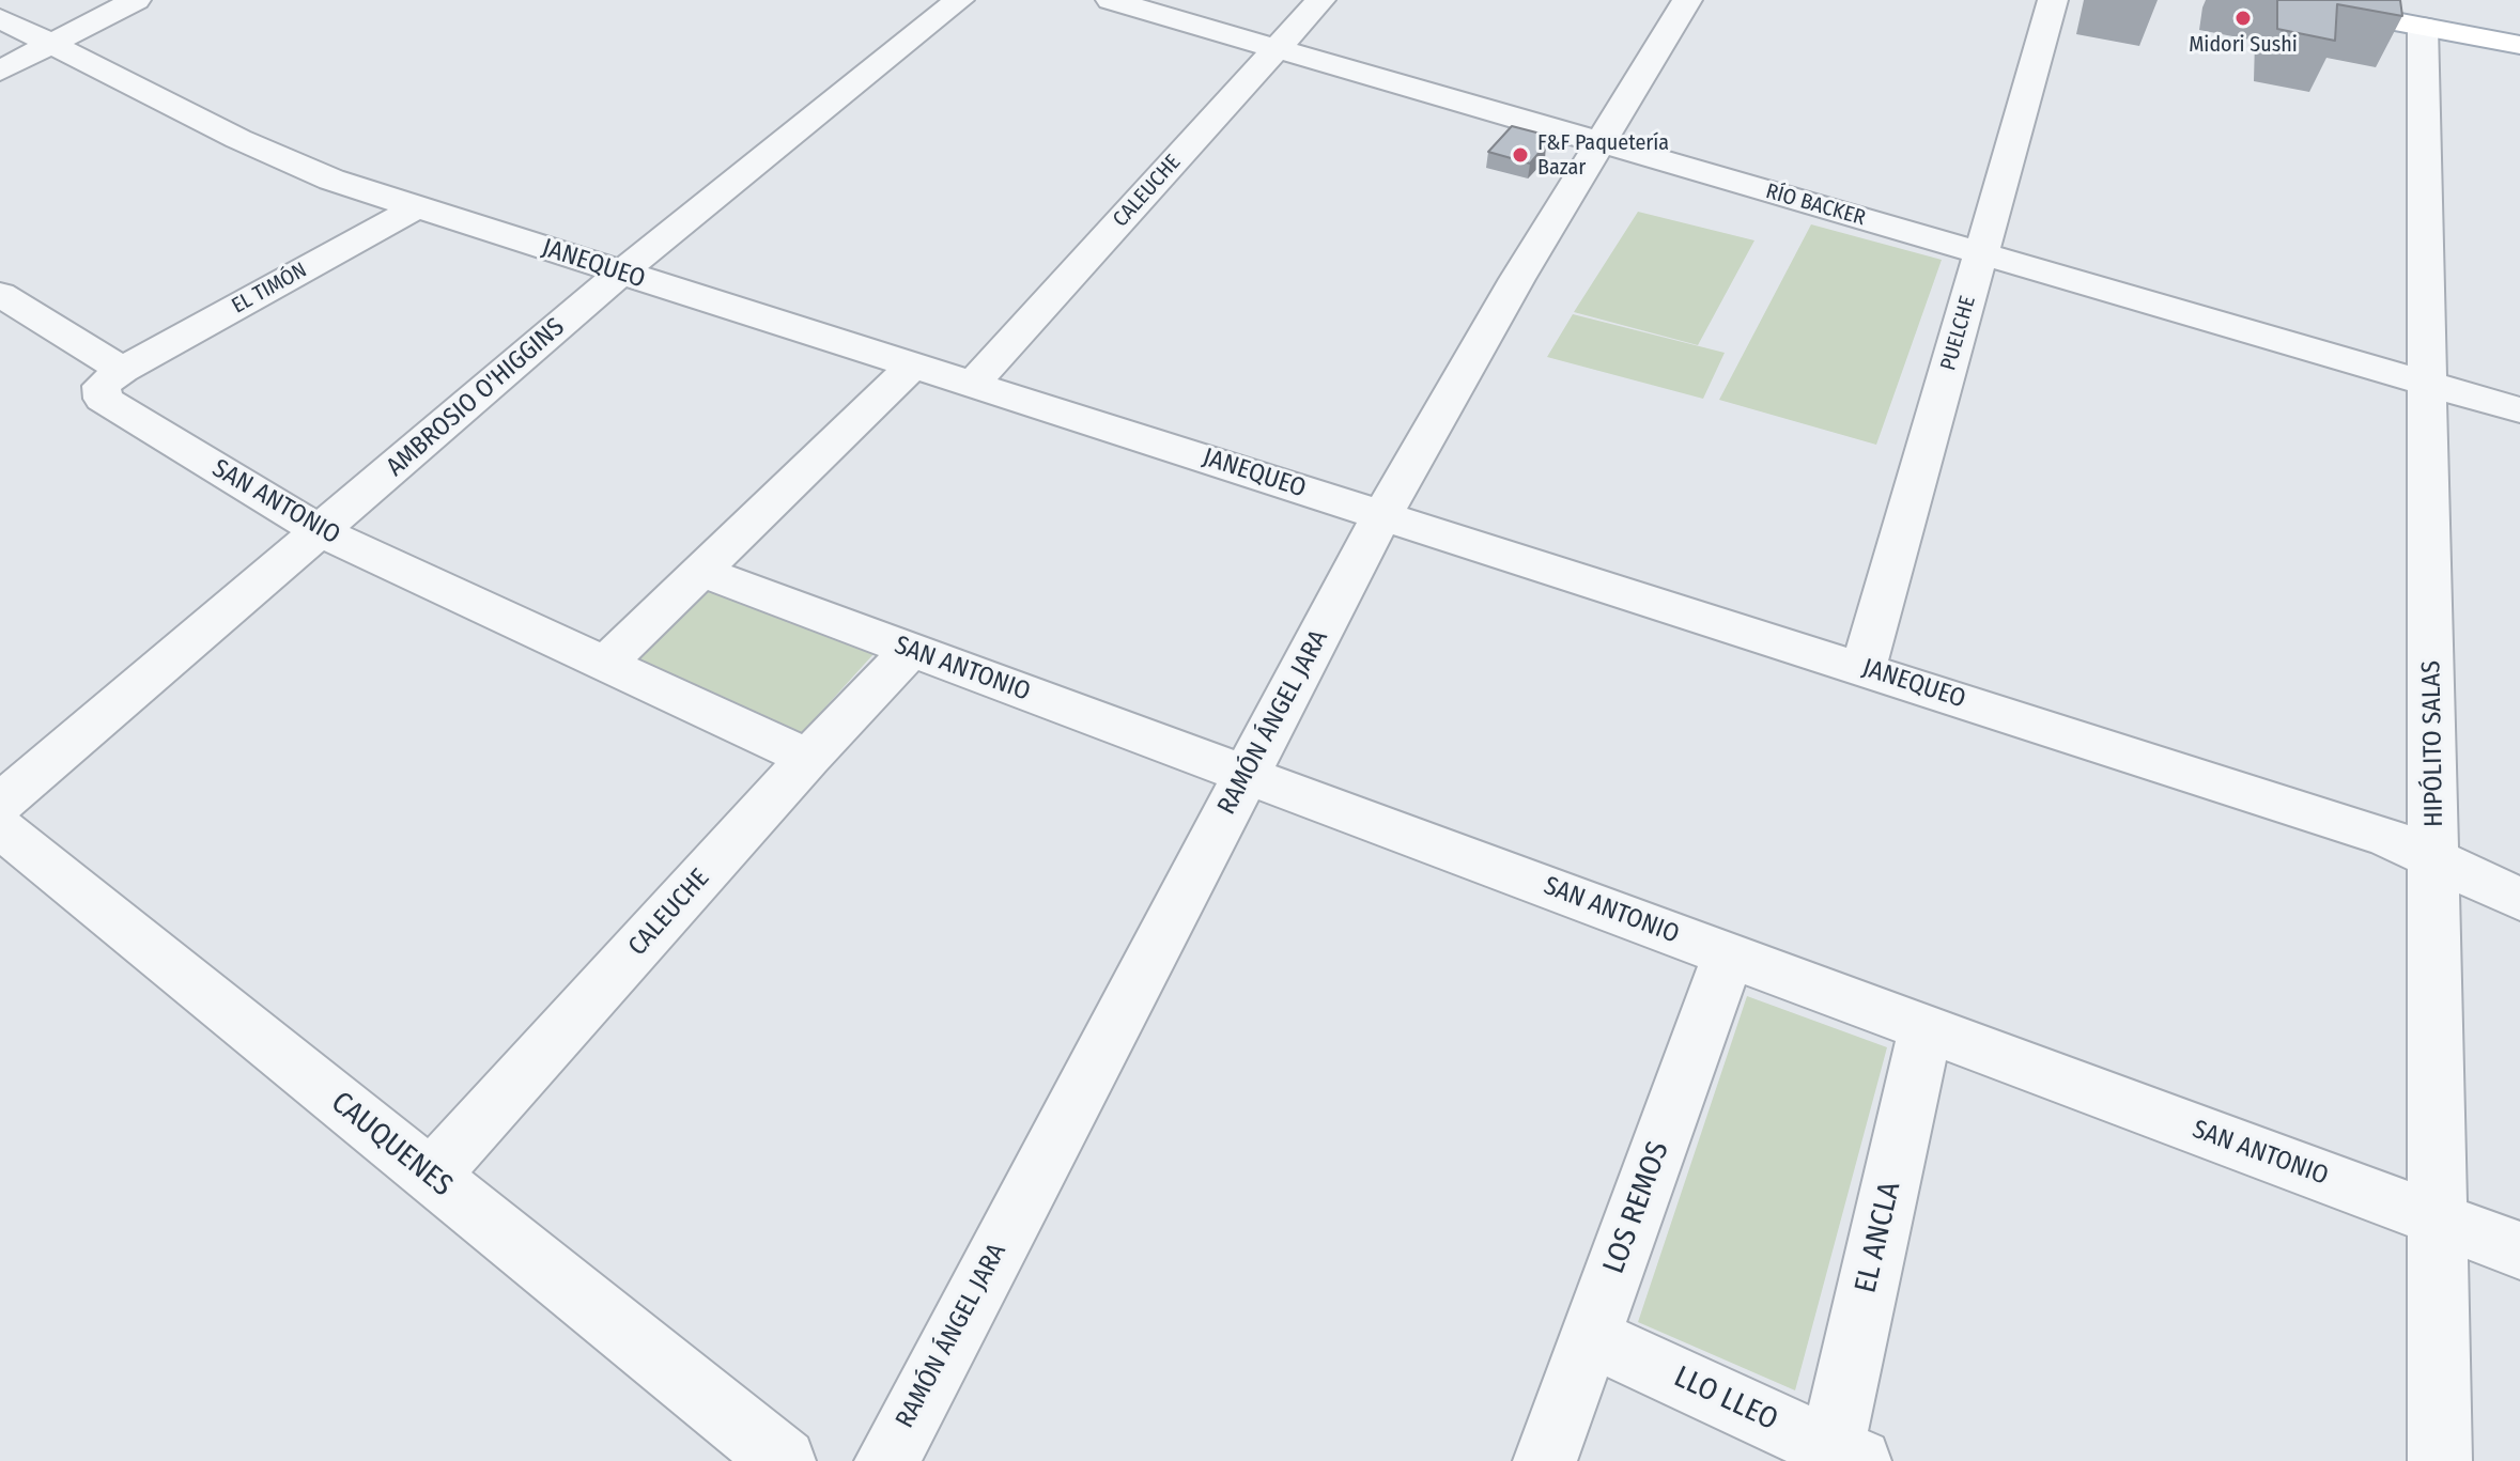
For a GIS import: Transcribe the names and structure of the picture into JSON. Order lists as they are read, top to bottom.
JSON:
{
  "streets": {
    "street": [
      "CALEUCHE",
      "RÍO BACKER",
      "JANEQUEO",
      "EL TIMÓN",
      "PUELCHE",
      "AMBROSIO O'HIGGINS",
      "SAN ANTONIO",
      "RAMÓN ÁNGEL JARA",
      "HIPÓLITO SALAS",
      "CAUQUENES",
      "LOS REMOS",
      "EL ANCLA",
      "LLO LLEO"
    ]
  },
  "crossings": [
    ["CALEUCHE", "RÍO BACKER"],
    ["CALEUCHE", "JANEQUEO"],
    ["CALEUCHE", "SAN ANTONIO"],
    ["CALEUCHE", "CAUQUENES"],
    ["RÍO BACKER", "PUELCHE"],
    ["RÍO BACKER", "RAMÓN ÁNGEL JARA"],
    ["RÍO BACKER", "HIPÓLITO SALAS"],
    ["JANEQUEO", "EL TIMÓN"],
    ["JANEQUEO", "PUELCHE"],
    ["JANEQUEO", "AMBROSIO O'HIGGINS"],
    ["JANEQUEO", "RAMÓN ÁNGEL JARA"],
    ["JANEQUEO", "HIPÓLITO SALAS"],
    ["EL TIMÓN", "SAN ANTONIO"],
    ["AMBROSIO O'HIGGINS", "SAN ANTONIO"],
    ["SAN ANTONIO", "RAMÓN ÁNGEL JARA"],
    ["SAN ANTONIO", "HIPÓLITO SALAS"],
    ["SAN ANTONIO", "LOS REMOS"],
    ["SAN ANTONIO", "EL ANCLA"],
    ["LOS REMOS", "LLO LLEO"],
    ["EL ANCLA", "LLO LLEO"]
  ],
  "places": ["Midori Sushi", "F&F Paquetería Bazar"]
}
